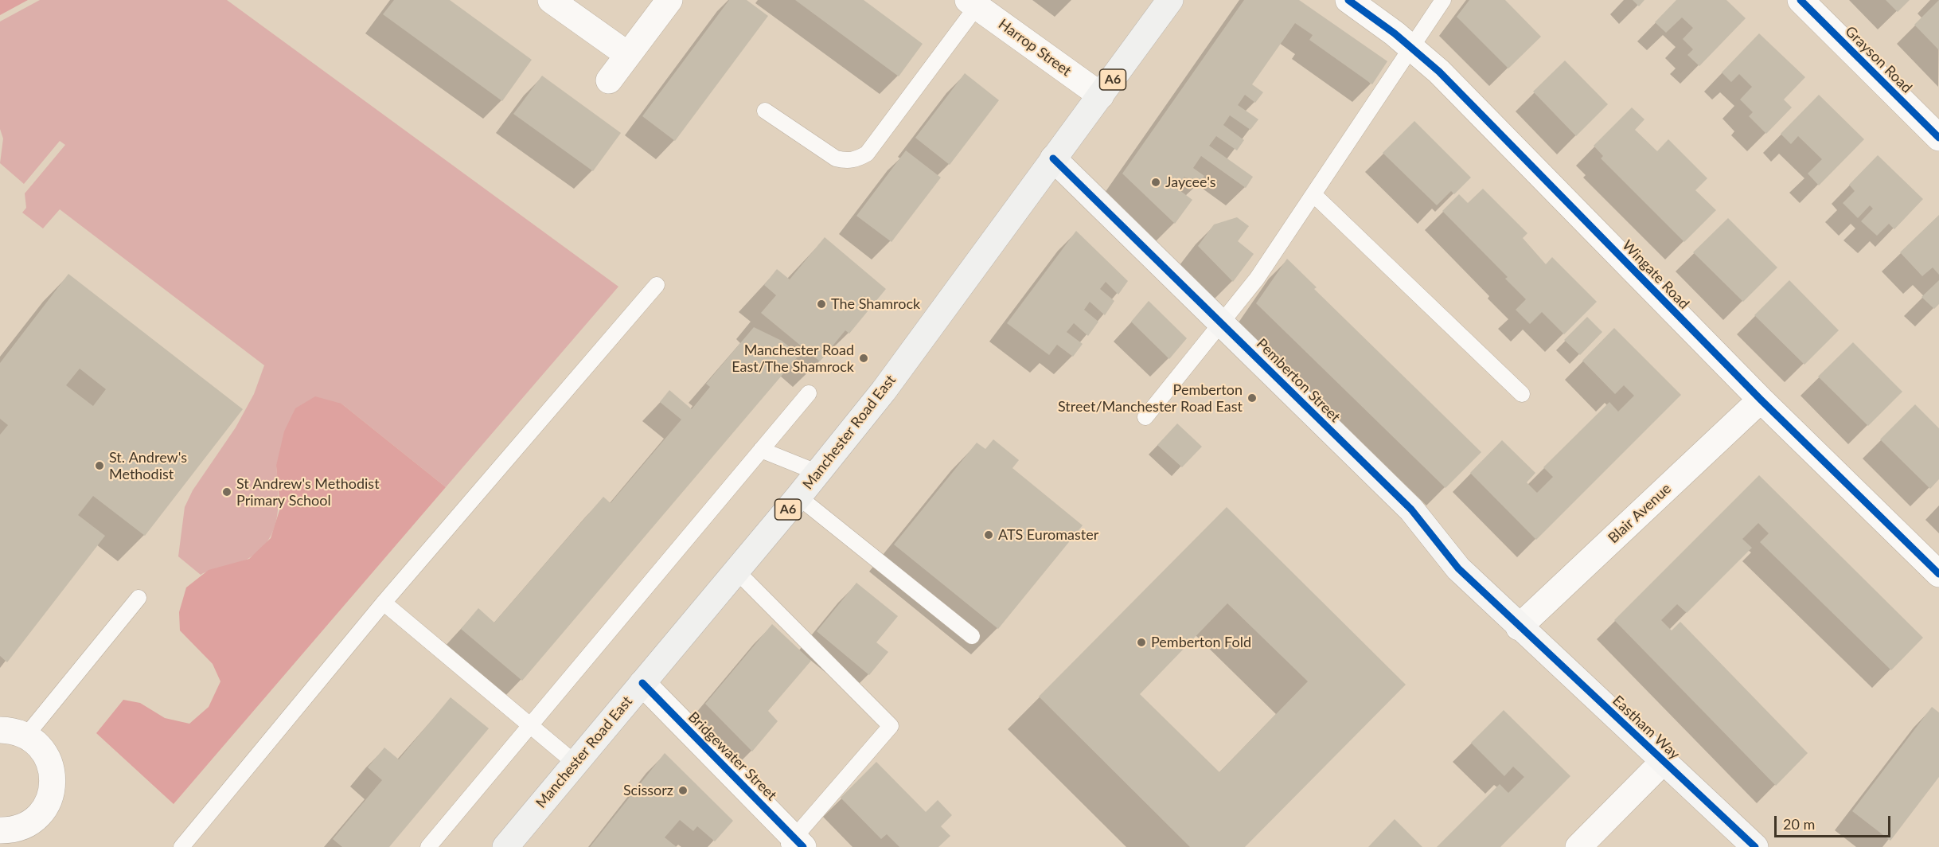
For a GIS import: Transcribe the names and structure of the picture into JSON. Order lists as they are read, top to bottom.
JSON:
{
  "streets": {
    "main road": ["A6", "Manchester Road East"],
    "street": [
      "Harrop Street",
      "Grayson Road",
      "Wingate Road",
      "Pemberton Street",
      "Blair Avenue",
      "Eastham Way",
      "Bridgewater Street"
    ]
  },
  "crossings": [
    ["Harrop Street", "Manchester Road East"],
    ["Wingate Road", "Blair Avenue"],
    ["Pemberton Street", "Manchester Road East"],
    ["Pemberton Street", "Blair Avenue"],
    ["Pemberton Street", "Eastham Way"],
    ["Manchester Road East", "Bridgewater Street"],
    ["Blair Avenue", "Eastham Way"]
  ],
  "places": [
    "Jaycee's",
    "The Shamrock",
    "Manchester Road East/The Shamrock",
    "Pemberton Street/Manchester Road East",
    "St. Andrew's Methodist",
    "St Andrew's Methodist Primary School",
    "ATS Euromaster",
    "Pemberton Fold",
    "Scissorz"
  ],
  "scale_bar": "20 m"
}
